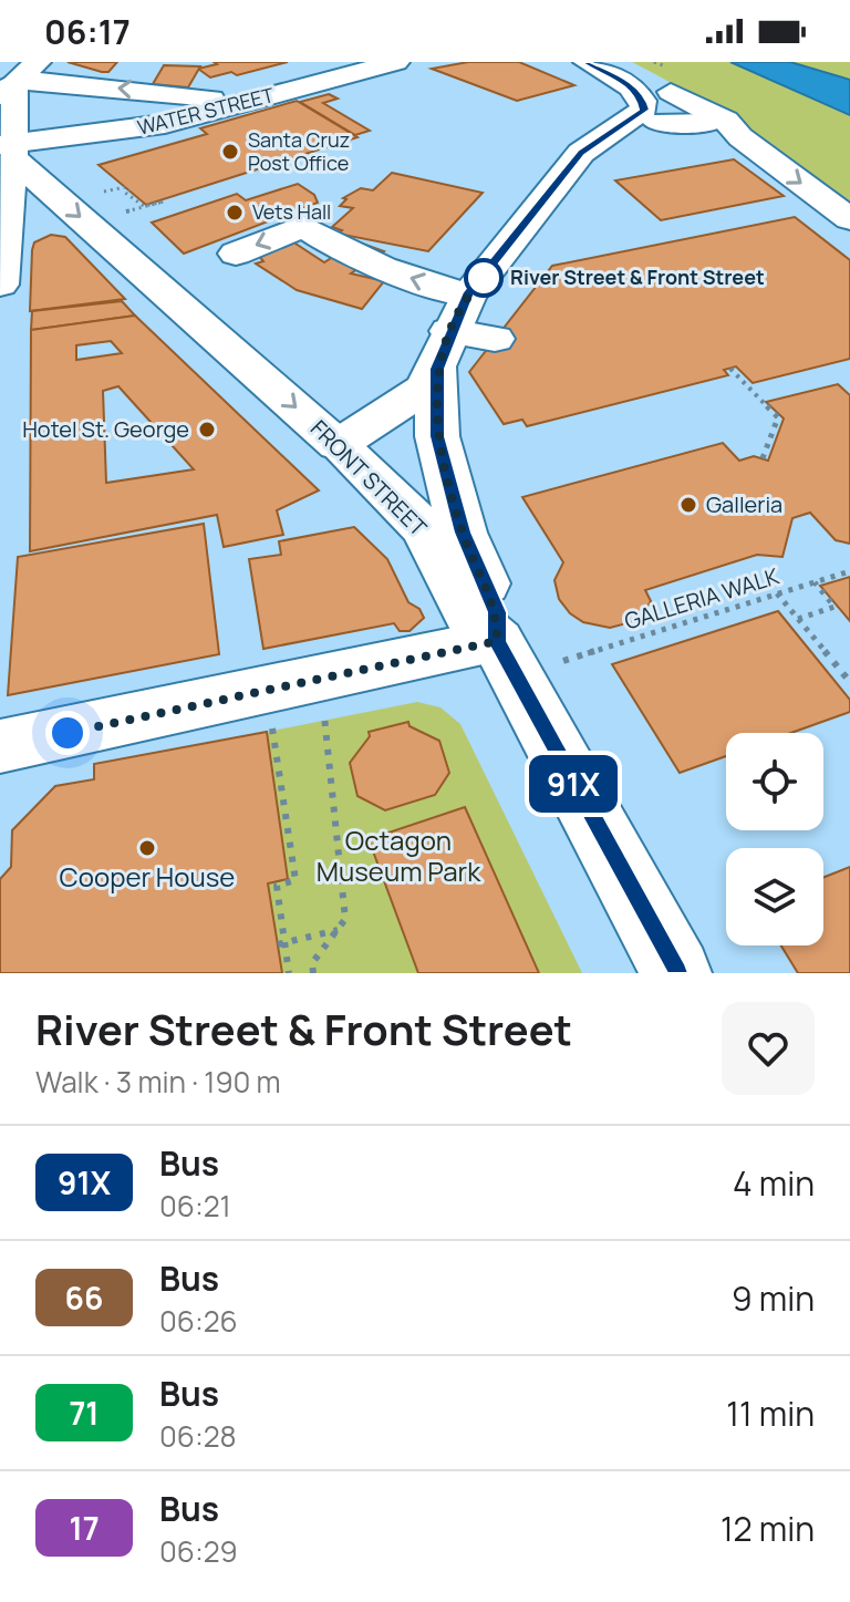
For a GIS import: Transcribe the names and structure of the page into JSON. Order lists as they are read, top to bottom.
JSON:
{
  "streets": {
    "main road": ["WATER STREET", "FRONT STREET"],
    "path": ["GALLERIA WALK"]
  },
  "crossings": [
    ["WATER STREET", "FRONT STREET"]
  ],
  "one_way": ["FRONT STREET"],
  "parks": ["Octagon Museum Park"],
  "places": [
    "Santa Cruz Post Office",
    "Vets Hall",
    "River Street & Front Street",
    "Hotel St. George",
    "Galleria",
    "Cooper House"
  ],
  "lines": ["bus line 91X"],
  "page": {
    "status": "06:17",
    "on_map": "91X",
    "heading": ["River Street & Front Street", "Walk · 3 min · 190 m"],
    "list": [
      {
        "mark": "91X",
        "name": "Bus",
        "note": "06:21",
        "value": "4 min"
      },
      {
        "mark": "66",
        "name": "Bus",
        "note": "06:26",
        "value": "9 min"
      },
      {
        "mark": "71",
        "name": "Bus",
        "note": "06:28",
        "value": "11 min"
      },
      {
        "mark": "17",
        "name": "Bus",
        "note": "06:29",
        "value": "12 min"
      }
    ]
  }
}
